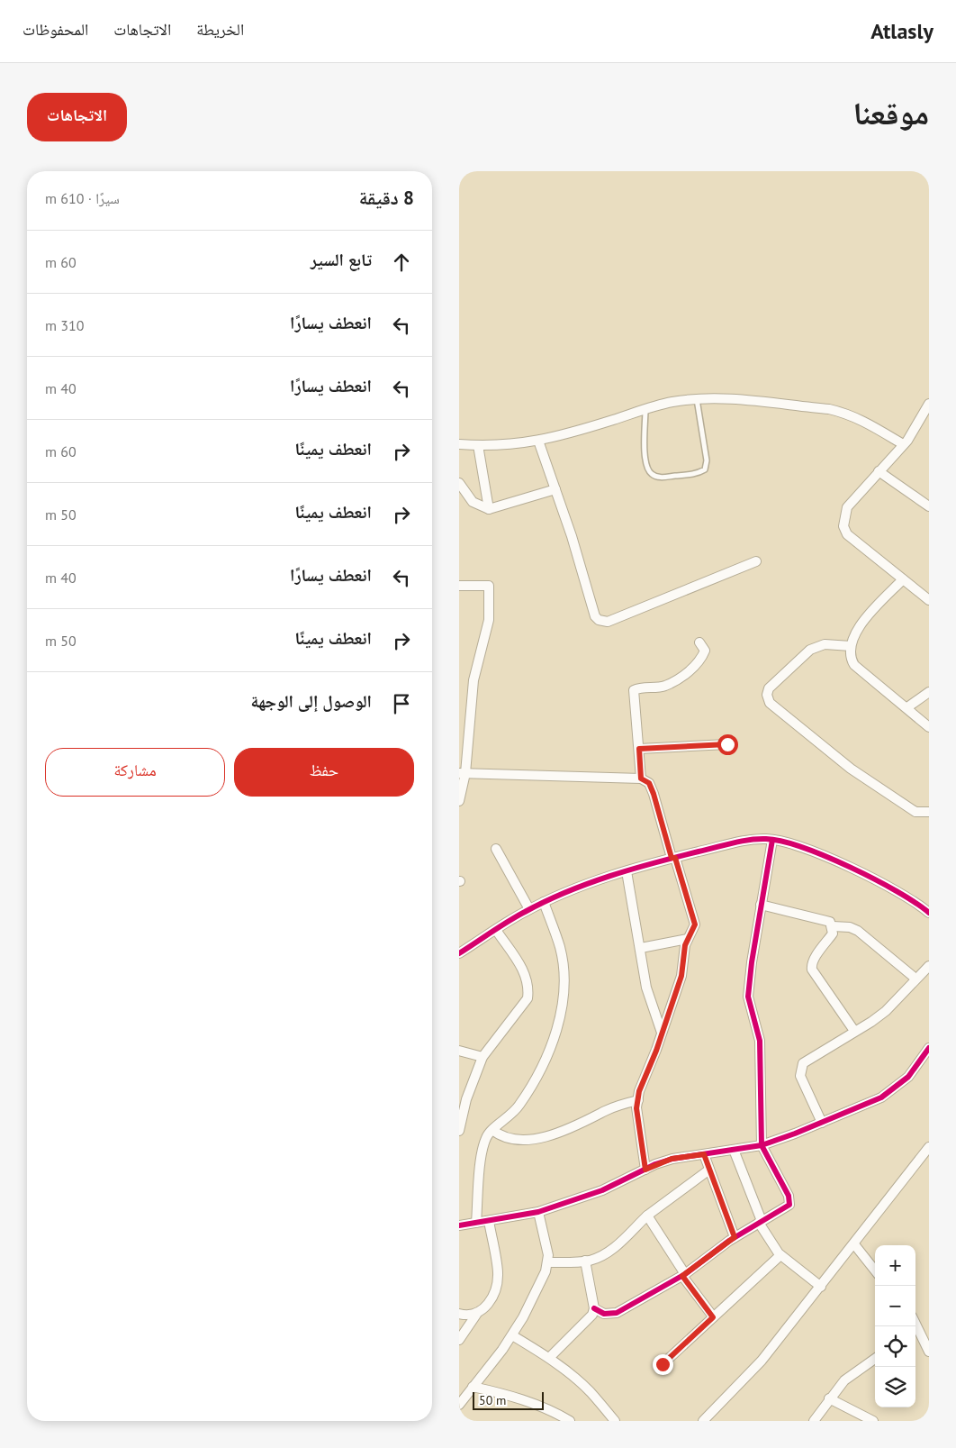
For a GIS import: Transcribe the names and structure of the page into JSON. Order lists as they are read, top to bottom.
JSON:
{
  "scale_bar": "50 m",
  "page": {
    "header": "Atlasly",
    "nav": ["الخريطة", "الاتجاهات", "المحفوظات"],
    "title": "موقعنا",
    "buttons": [
      "الاتجاهات",
      ["حفظ", "مشاركة"]
    ],
    "heading": ["8 دقيقة", "سيرًا · 610 m"],
    "list": [
      ["تابع السير", "60 m"],
      ["انعطف يسارًا", "310 m"],
      ["انعطف يسارًا", "40 m"],
      ["انعطف يمينًا", "60 m"],
      ["انعطف يمينًا", "50 m"],
      ["انعطف يسارًا", "40 m"],
      ["انعطف يمينًا", "50 m"],
      "الوصول إلى الوجهة"
    ],
    "map_buttons": ["+", "−"],
    "scale": "50 m"
  }
}
